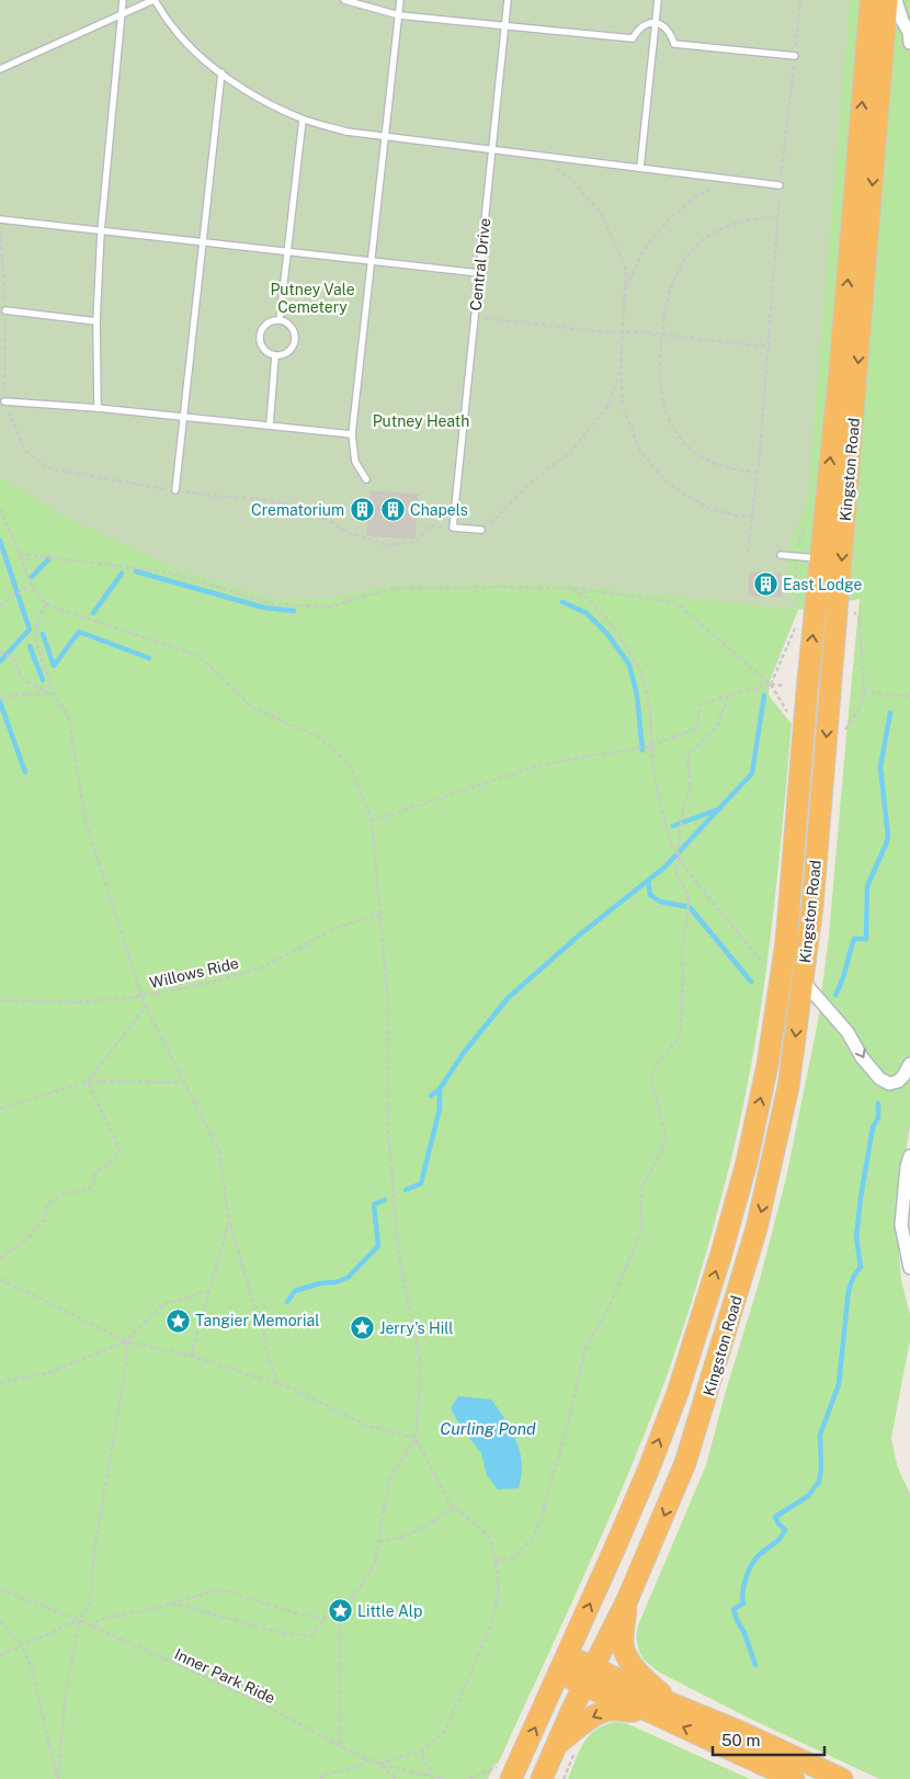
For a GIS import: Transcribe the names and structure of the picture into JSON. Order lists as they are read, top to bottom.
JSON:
{
  "streets": {
    "highway": ["Kingston Road"],
    "lane": ["Central Drive"],
    "path": ["Willows Ride", "Inner Park Ride"]
  },
  "water": ["Curling Pond"],
  "parks": ["Putney Vale Cemetery", "Putney Heath"],
  "places": {
    "building": ["Crematorium", "Chapels", "East Lodge"],
    "place": ["Tangier Memorial", "Jerry's Hill", "Little Alp"]
  },
  "scale_bar": "50 m"
}
